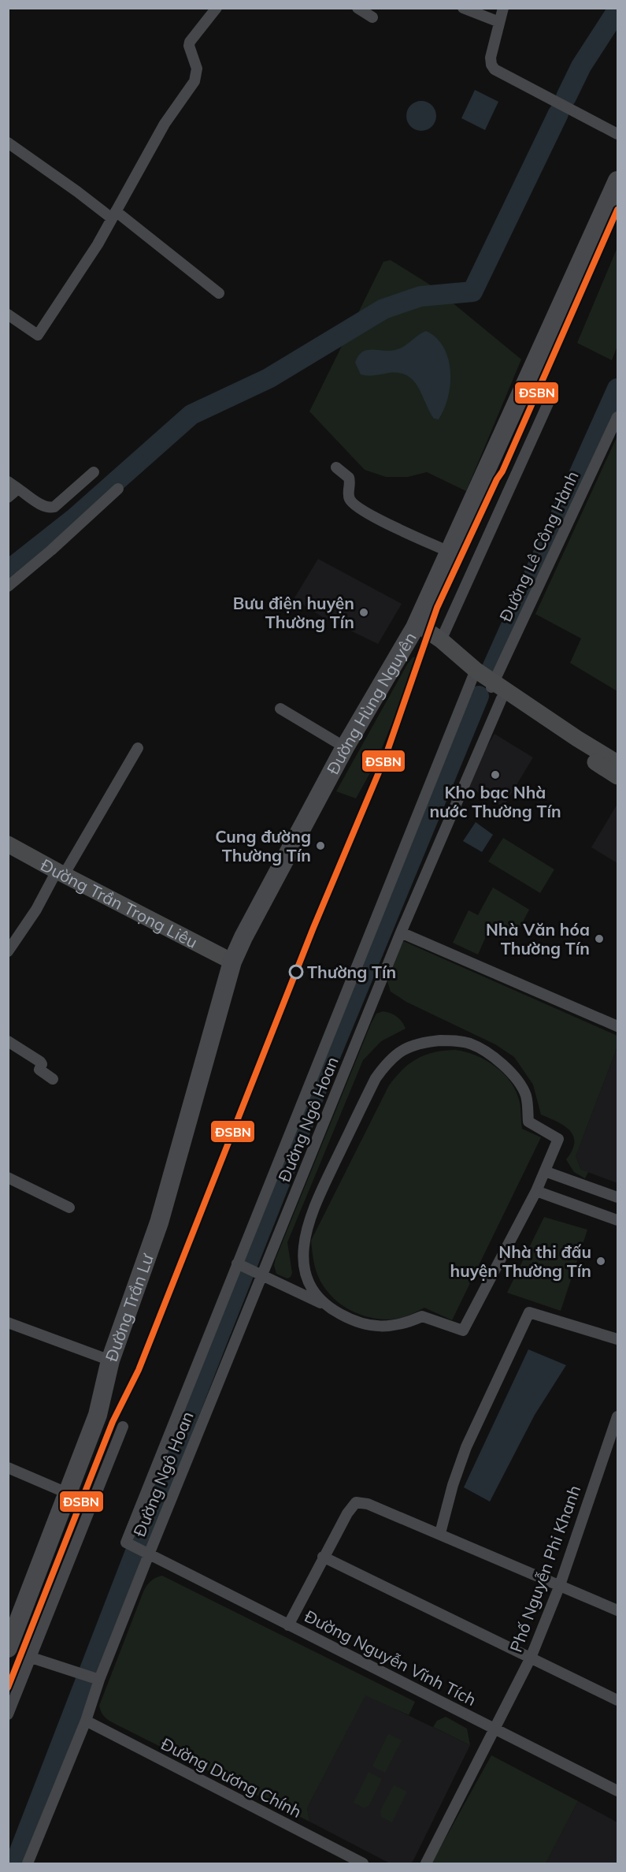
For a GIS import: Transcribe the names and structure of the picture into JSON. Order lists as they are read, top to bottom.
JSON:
{
  "streets": {
    "highway": ["Đường Hùng Nguyên", "Đường Trần Lư"],
    "main road": ["Đường Trần Trọng Liêu"],
    "street": [
      "Đường Lê Công Hành",
      "Đường Ngô Hoan",
      "Phố Nguyễn Phi Khanh",
      "Đường Nguyễn Vĩnh Tích",
      "Đường Dương Chính"
    ]
  },
  "crossings": [
    ["Đường Lê Công Hành", "Đường Ngô Hoan"],
    ["Đường Hùng Nguyên", "Đường Trần Trọng Liêu"],
    ["Đường Hùng Nguyên", "Đường Trần Lư"],
    ["Đường Trần Trọng Liêu", "Đường Trần Lư"],
    ["Đường Ngô Hoan", "Đường Nguyễn Vĩnh Tích"],
    ["Đường Ngô Hoan", "Đường Dương Chính"],
    ["Phố Nguyễn Phi Khanh", "Đường Nguyễn Vĩnh Tích"]
  ],
  "places": [
    "Bưu điện huyện Thường Tín",
    "Kho bạc Nhà nước Thường Tín",
    "Cung đường Thường Tín",
    "Nhà Văn hóa Thường Tín",
    "Thường Tín",
    "Nhà thi đấu huyện Thường Tín"
  ],
  "lines": ["transit line ĐSBN"]
}
